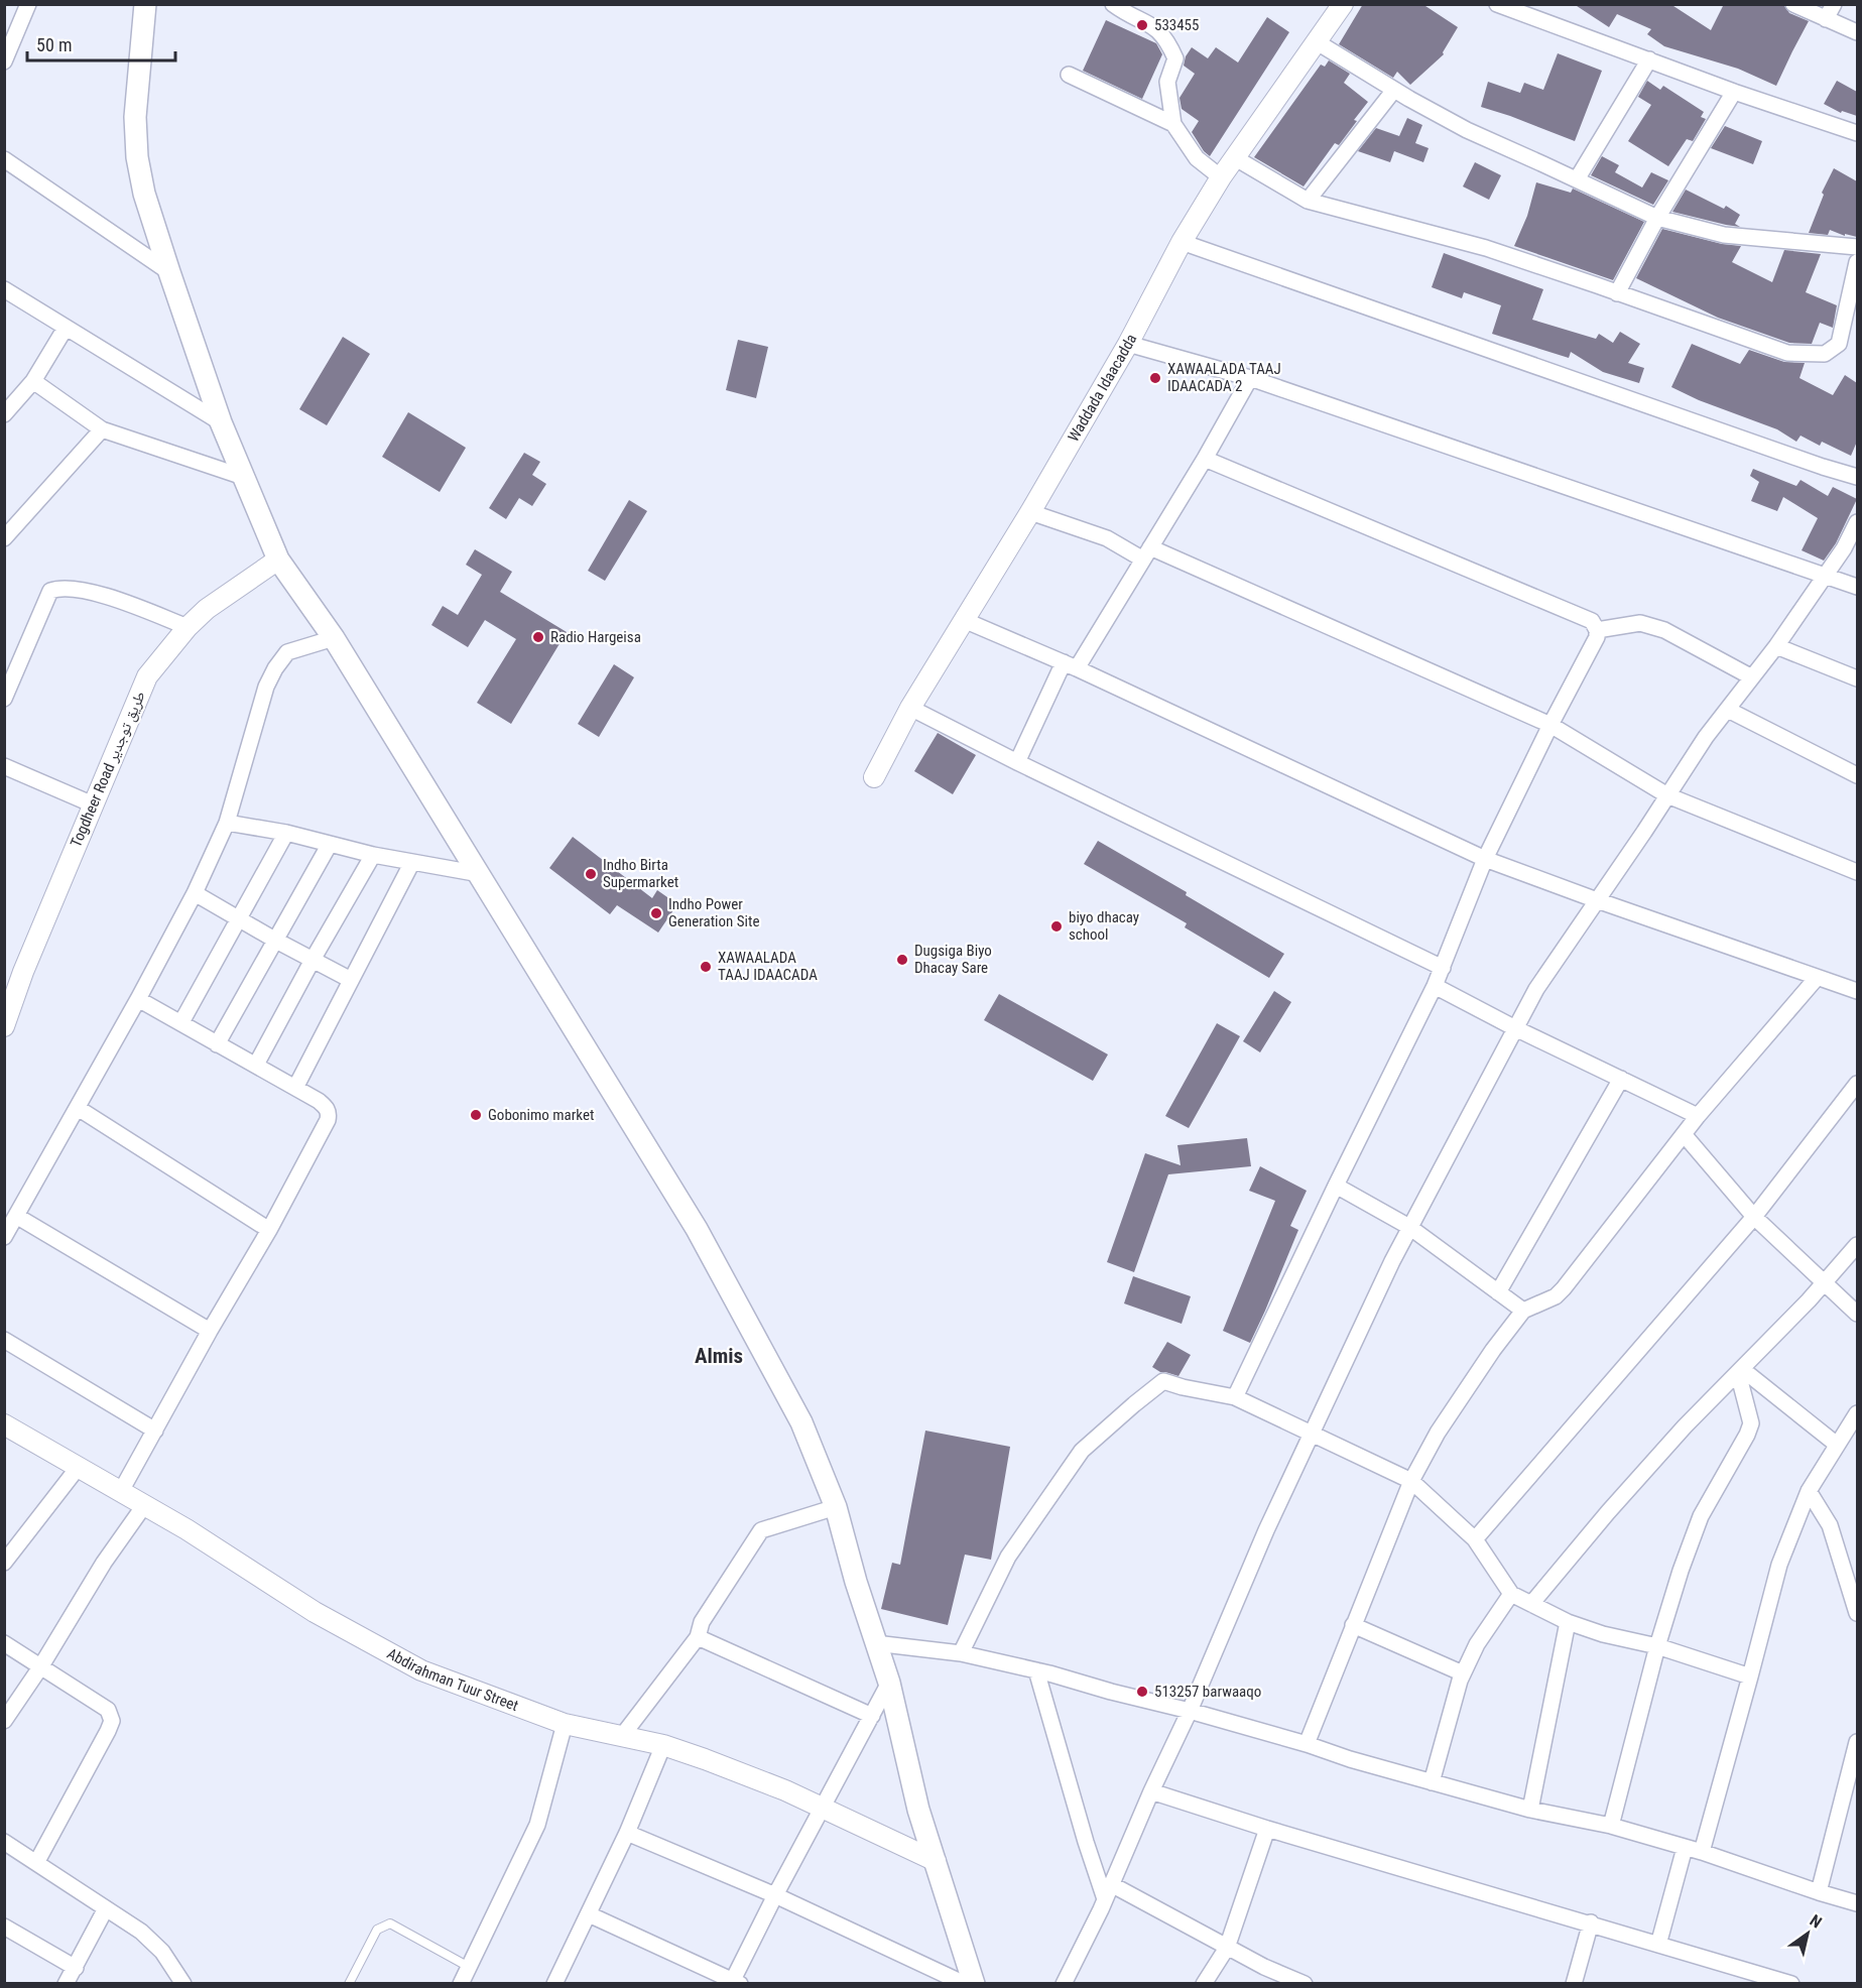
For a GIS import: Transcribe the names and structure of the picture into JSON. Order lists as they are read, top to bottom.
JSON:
{
  "streets": {
    "street": ["Waddada Idaacadda", "Togdheer Road طريق توجدير", "Abdirahman Tuur Street"]
  },
  "districts": ["Almis"],
  "places": [
    "533455",
    "XAWAALADA TAAJ IDAACADA 2",
    "Radio Hargeisa",
    "Indho Birta Supermarket",
    "Indho Power Generation Site",
    "biyo dhacay school",
    "Dugsiga Biyo Dhacay Sare",
    "XAWAALADA TAAJ IDAACADA",
    "Gobonimo market",
    "513257 barwaaqo"
  ],
  "scale_bar": "50 m",
  "north": "top right"
}
